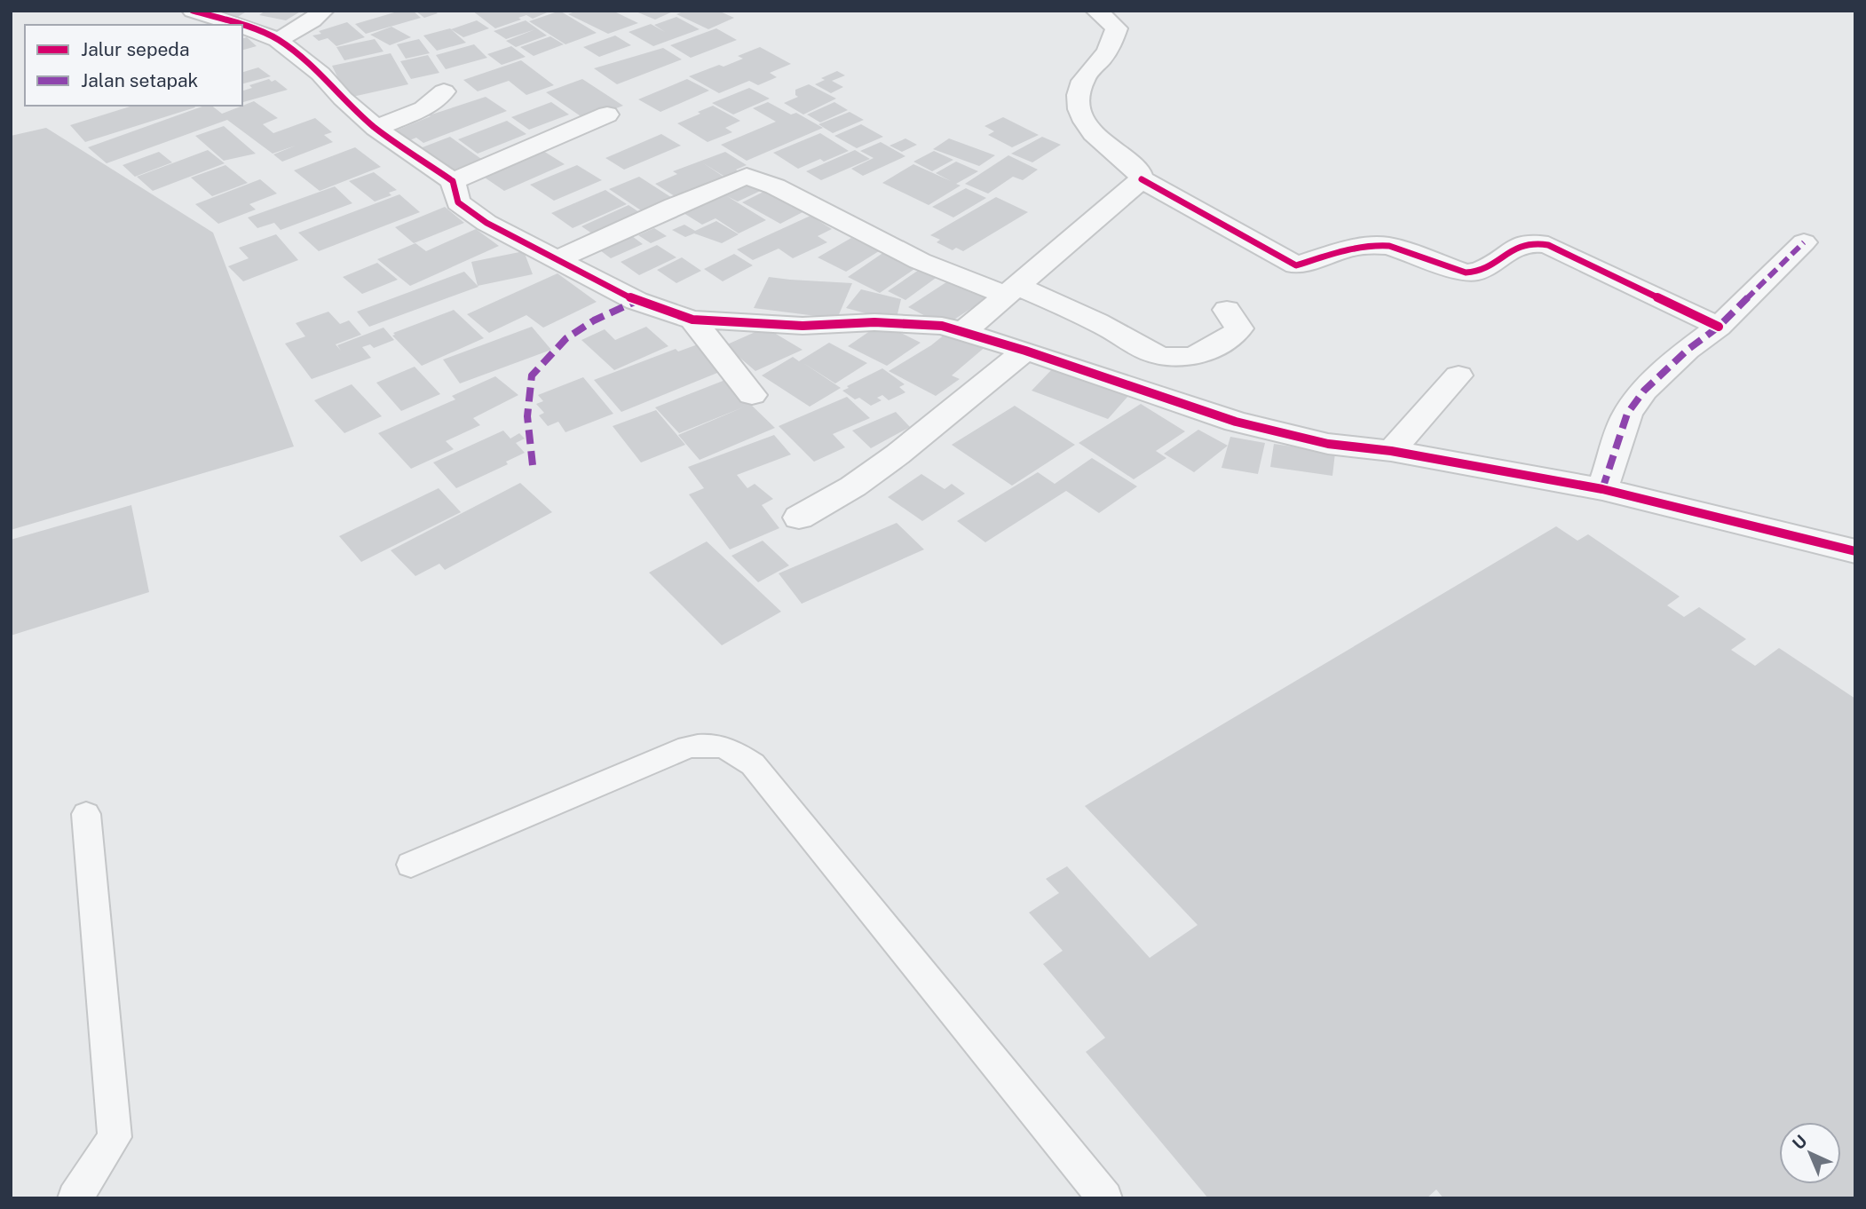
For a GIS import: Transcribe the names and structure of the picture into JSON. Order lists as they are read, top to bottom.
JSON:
{
  "legend": ["Jalur sepeda", "Jalan setapak"],
  "north": "top left"
}
